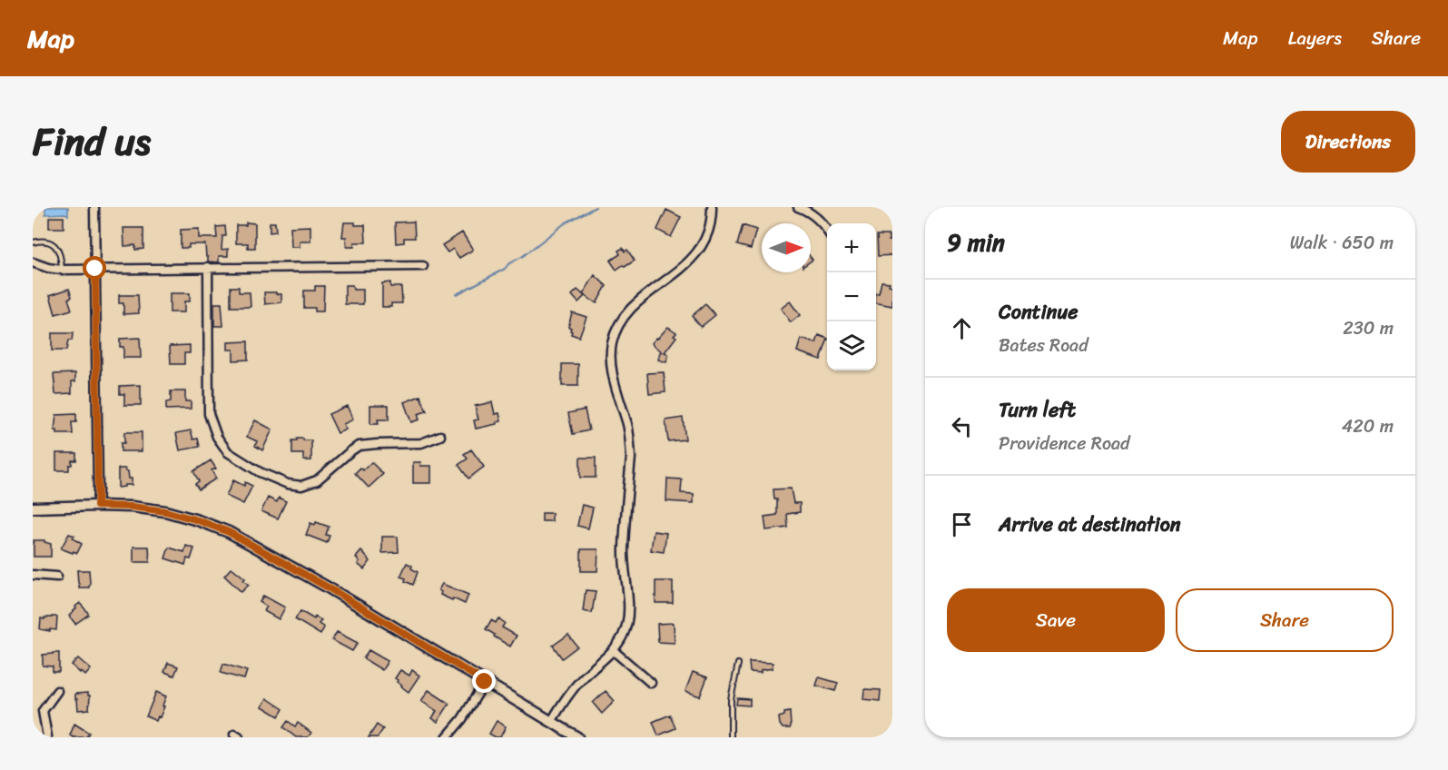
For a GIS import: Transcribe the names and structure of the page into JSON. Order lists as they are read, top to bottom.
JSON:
{
  "north": "right",
  "page": {
    "header": "Map",
    "nav": ["Map", "Layers", "Share"],
    "title": "Find us",
    "buttons": [
      "Directions",
      ["Save", "Share"]
    ],
    "heading": ["9 min", "Walk · 650 m"],
    "map_buttons": ["+", "−"],
    "list": [
      ["Continue", "Bates Road", "230 m"],
      ["Turn left", "Providence Road", "420 m"],
      "Arrive at destination"
    ]
  }
}
